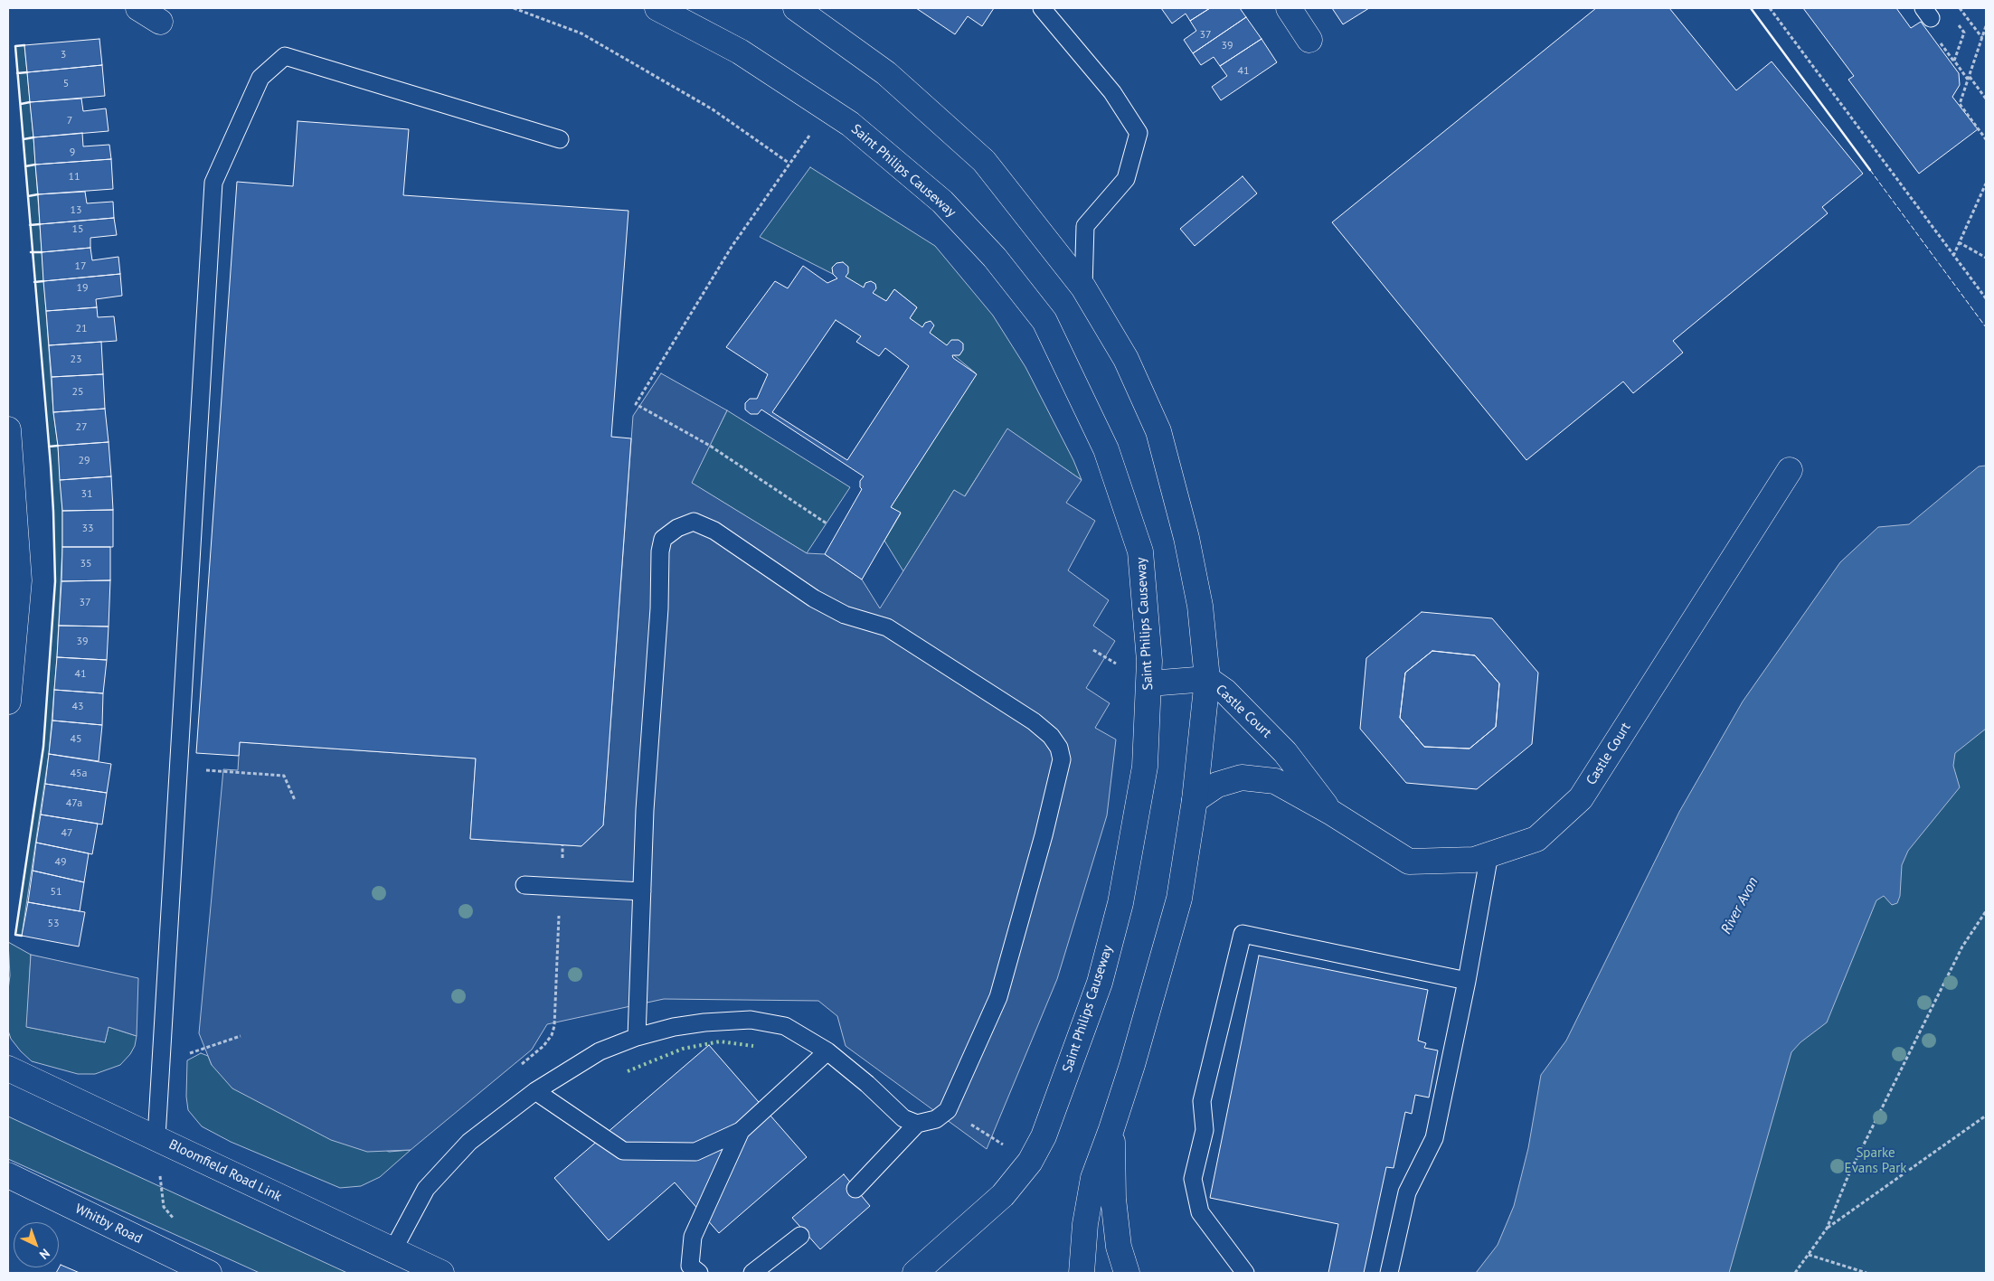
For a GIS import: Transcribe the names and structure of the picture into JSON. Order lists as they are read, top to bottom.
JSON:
{
  "streets": {
    "main road": [
      "Saint Philips Causeway",
      "Castle Court",
      "Bloomfield Road Link",
      "Whitby Road"
    ]
  },
  "crossings": [
    ["Saint Philips Causeway", "Castle Court"]
  ],
  "water": ["River Avon"],
  "parks": ["Sparke Evans Park"],
  "house_numbers": [
    "37",
    "39",
    "3",
    "41",
    "5",
    "7",
    "9",
    "11",
    "13",
    "15",
    "17",
    "19",
    "21",
    "23",
    "25",
    "27",
    "29",
    "31",
    "33",
    "35",
    "37",
    "39",
    "41",
    "43",
    "45",
    "45a",
    "47a",
    "47",
    "49",
    "51",
    "53"
  ],
  "north": "bottom right"
}
